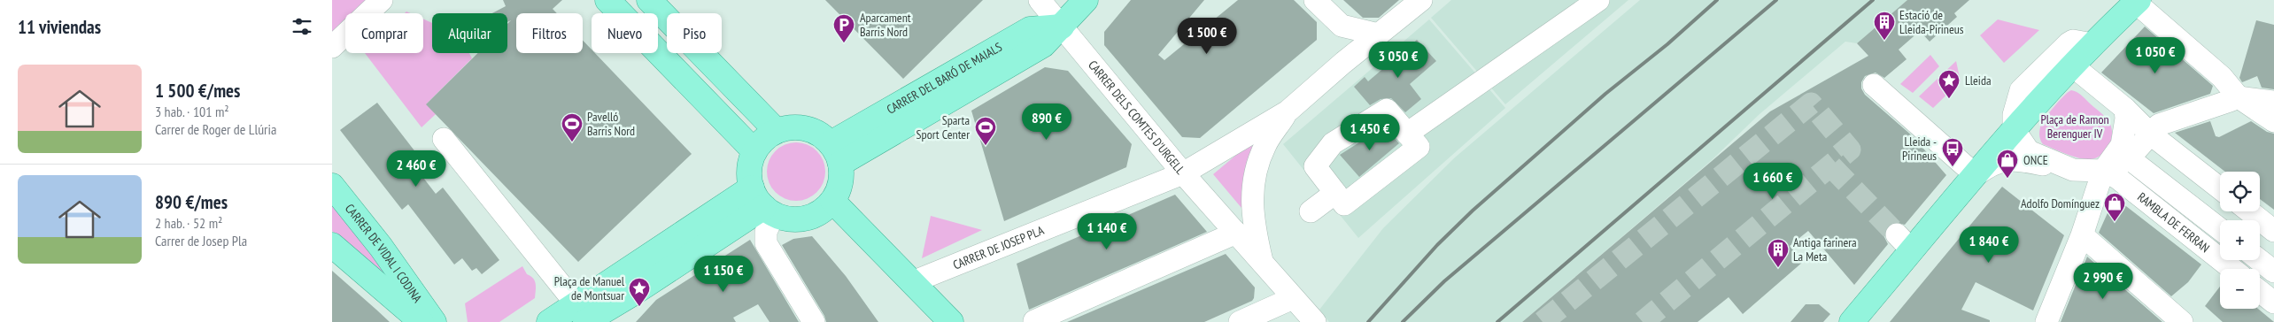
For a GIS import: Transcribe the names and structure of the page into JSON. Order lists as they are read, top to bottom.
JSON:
{
  "streets": {
    "main road": ["CARRER DEL BARÓ DE MAIALS", "CARRER DE VIDAL I CODINA"],
    "street": ["CARRER DELS COMTES D'URGELL", "RAMBLA DE FERRAN", "CARRER DE JOSEP PLA"]
  },
  "crossings": [
    ["CARRER DEL BARÓ DE MAIALS", "CARRER DELS COMTES D'URGELL"],
    ["CARRER DELS COMTES D'URGELL", "CARRER DE JOSEP PLA"]
  ],
  "parks": ["Plaça de Ramon Berenguer IV"],
  "places": {
    "building": ["Estació de Lleida-Pirineus", "Antiga farinera La Meta"],
    "parking": ["Aparcament Barris Nord"],
    "place": ["Lleida", "Plaça de Manuel de Montsuar"],
    "sports": ["Pavelló Barris Nord", "Sparta Sport Center"],
    "bus stop": ["Lleida - Pirineus"],
    "shop": ["ONCE", "Adolfo Domínguez"]
  },
  "page": {
    "heading": "11 viviendas",
    "chip": [
      "Comprar",
      "Alquilar",
      "Filtros",
      "Nuevo",
      "Piso"
    ],
    "price": [
      "1 500 €",
      "1 050 €",
      "3 050 €",
      "890 €",
      "1 450 €",
      "2 460 €",
      "1 660 €",
      "1 140 €",
      "1 840 €",
      "1 150 €",
      "2 990 €"
    ],
    "list": [
      {
        "name": "1 500 €/mes",
        "note": "3 hab. · 101 m² · Carrer de Roger de Llúria"
      },
      {
        "name": "890 €/mes",
        "note": "2 hab. · 52 m² · Carrer de Josep Pla"
      }
    ],
    "map_buttons": ["+", "−"]
  }
}
